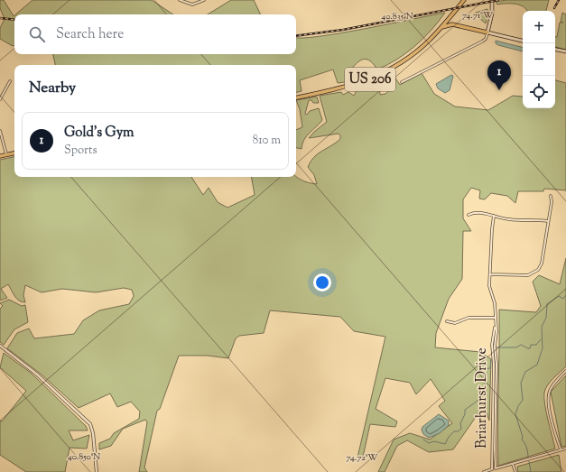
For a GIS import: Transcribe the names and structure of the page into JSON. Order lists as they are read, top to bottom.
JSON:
{
  "streets": {
    "highway": ["US 206"],
    "street": ["Briarhurst Drive"]
  },
  "page": {
    "map_buttons": ["+", "−"],
    "search": "Search here",
    "pins": "1",
    "heading": "Nearby",
    "list": [
      {
        "mark": "1",
        "name": "Gold's Gym",
        "note": "Sports",
        "value": "810 m"
      }
    ]
  },
  "coordinates": [
    "74.71°W",
    "40.835°N",
    "40.850°N",
    "74.72°W"
  ]
}
